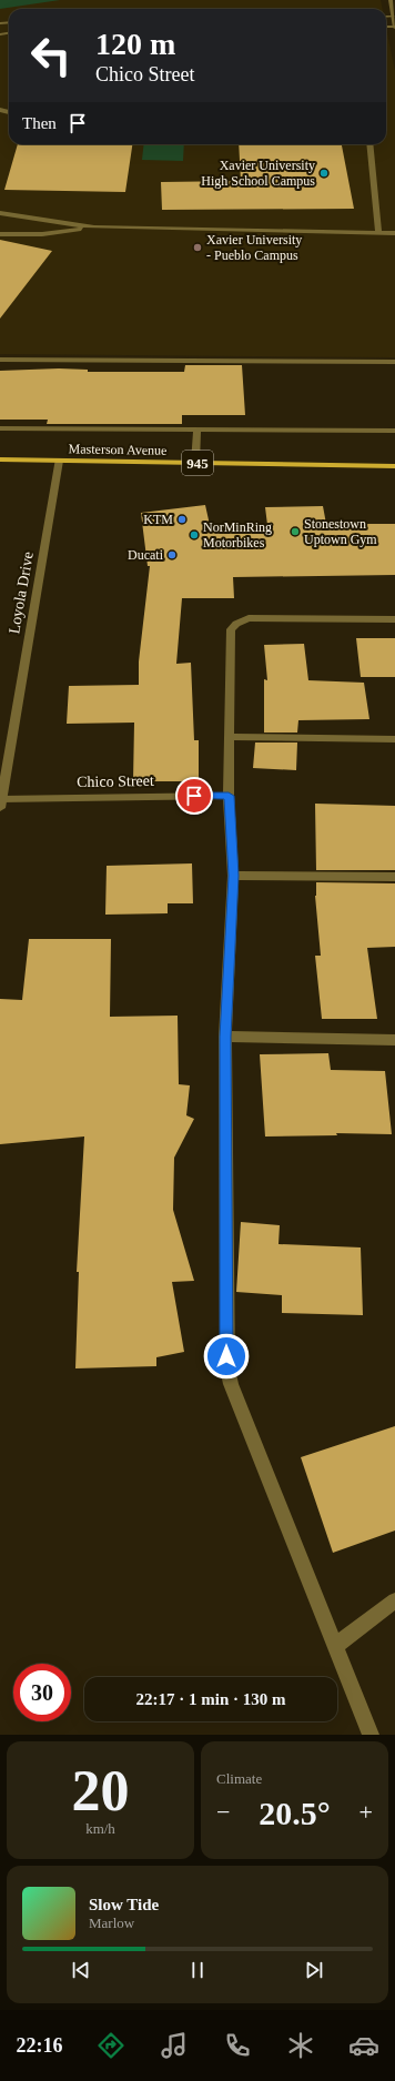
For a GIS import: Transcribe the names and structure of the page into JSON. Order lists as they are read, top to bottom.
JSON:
{
  "streets": {
    "main road": ["Masterson Avenue", "945"],
    "street": ["Loyola Drive", "Chico Street"]
  },
  "crossings": [
    ["Masterson Avenue", "Loyola Drive"],
    ["Loyola Drive", "Chico Street"]
  ],
  "places": [
    "Xavier University High School Campus",
    "Xavier University - Pueblo Campus",
    "KTM",
    "Stonestown Uptown Gym",
    "NorMinRing Motorbikes",
    "Ducati"
  ],
  "page": {
    "turn": ["120 m", "Chico Street"],
    "then": "Then",
    "limit": "30",
    "trip": "22:17 · 1 min · 130 m",
    "tile": [
      ["20", "km/h"],
      "Climate"
    ],
    "heat": ["−", "20.5°", "+"],
    "song": ["Slow Tide", "Marlow"],
    "tabs": "22:16"
  }
}
